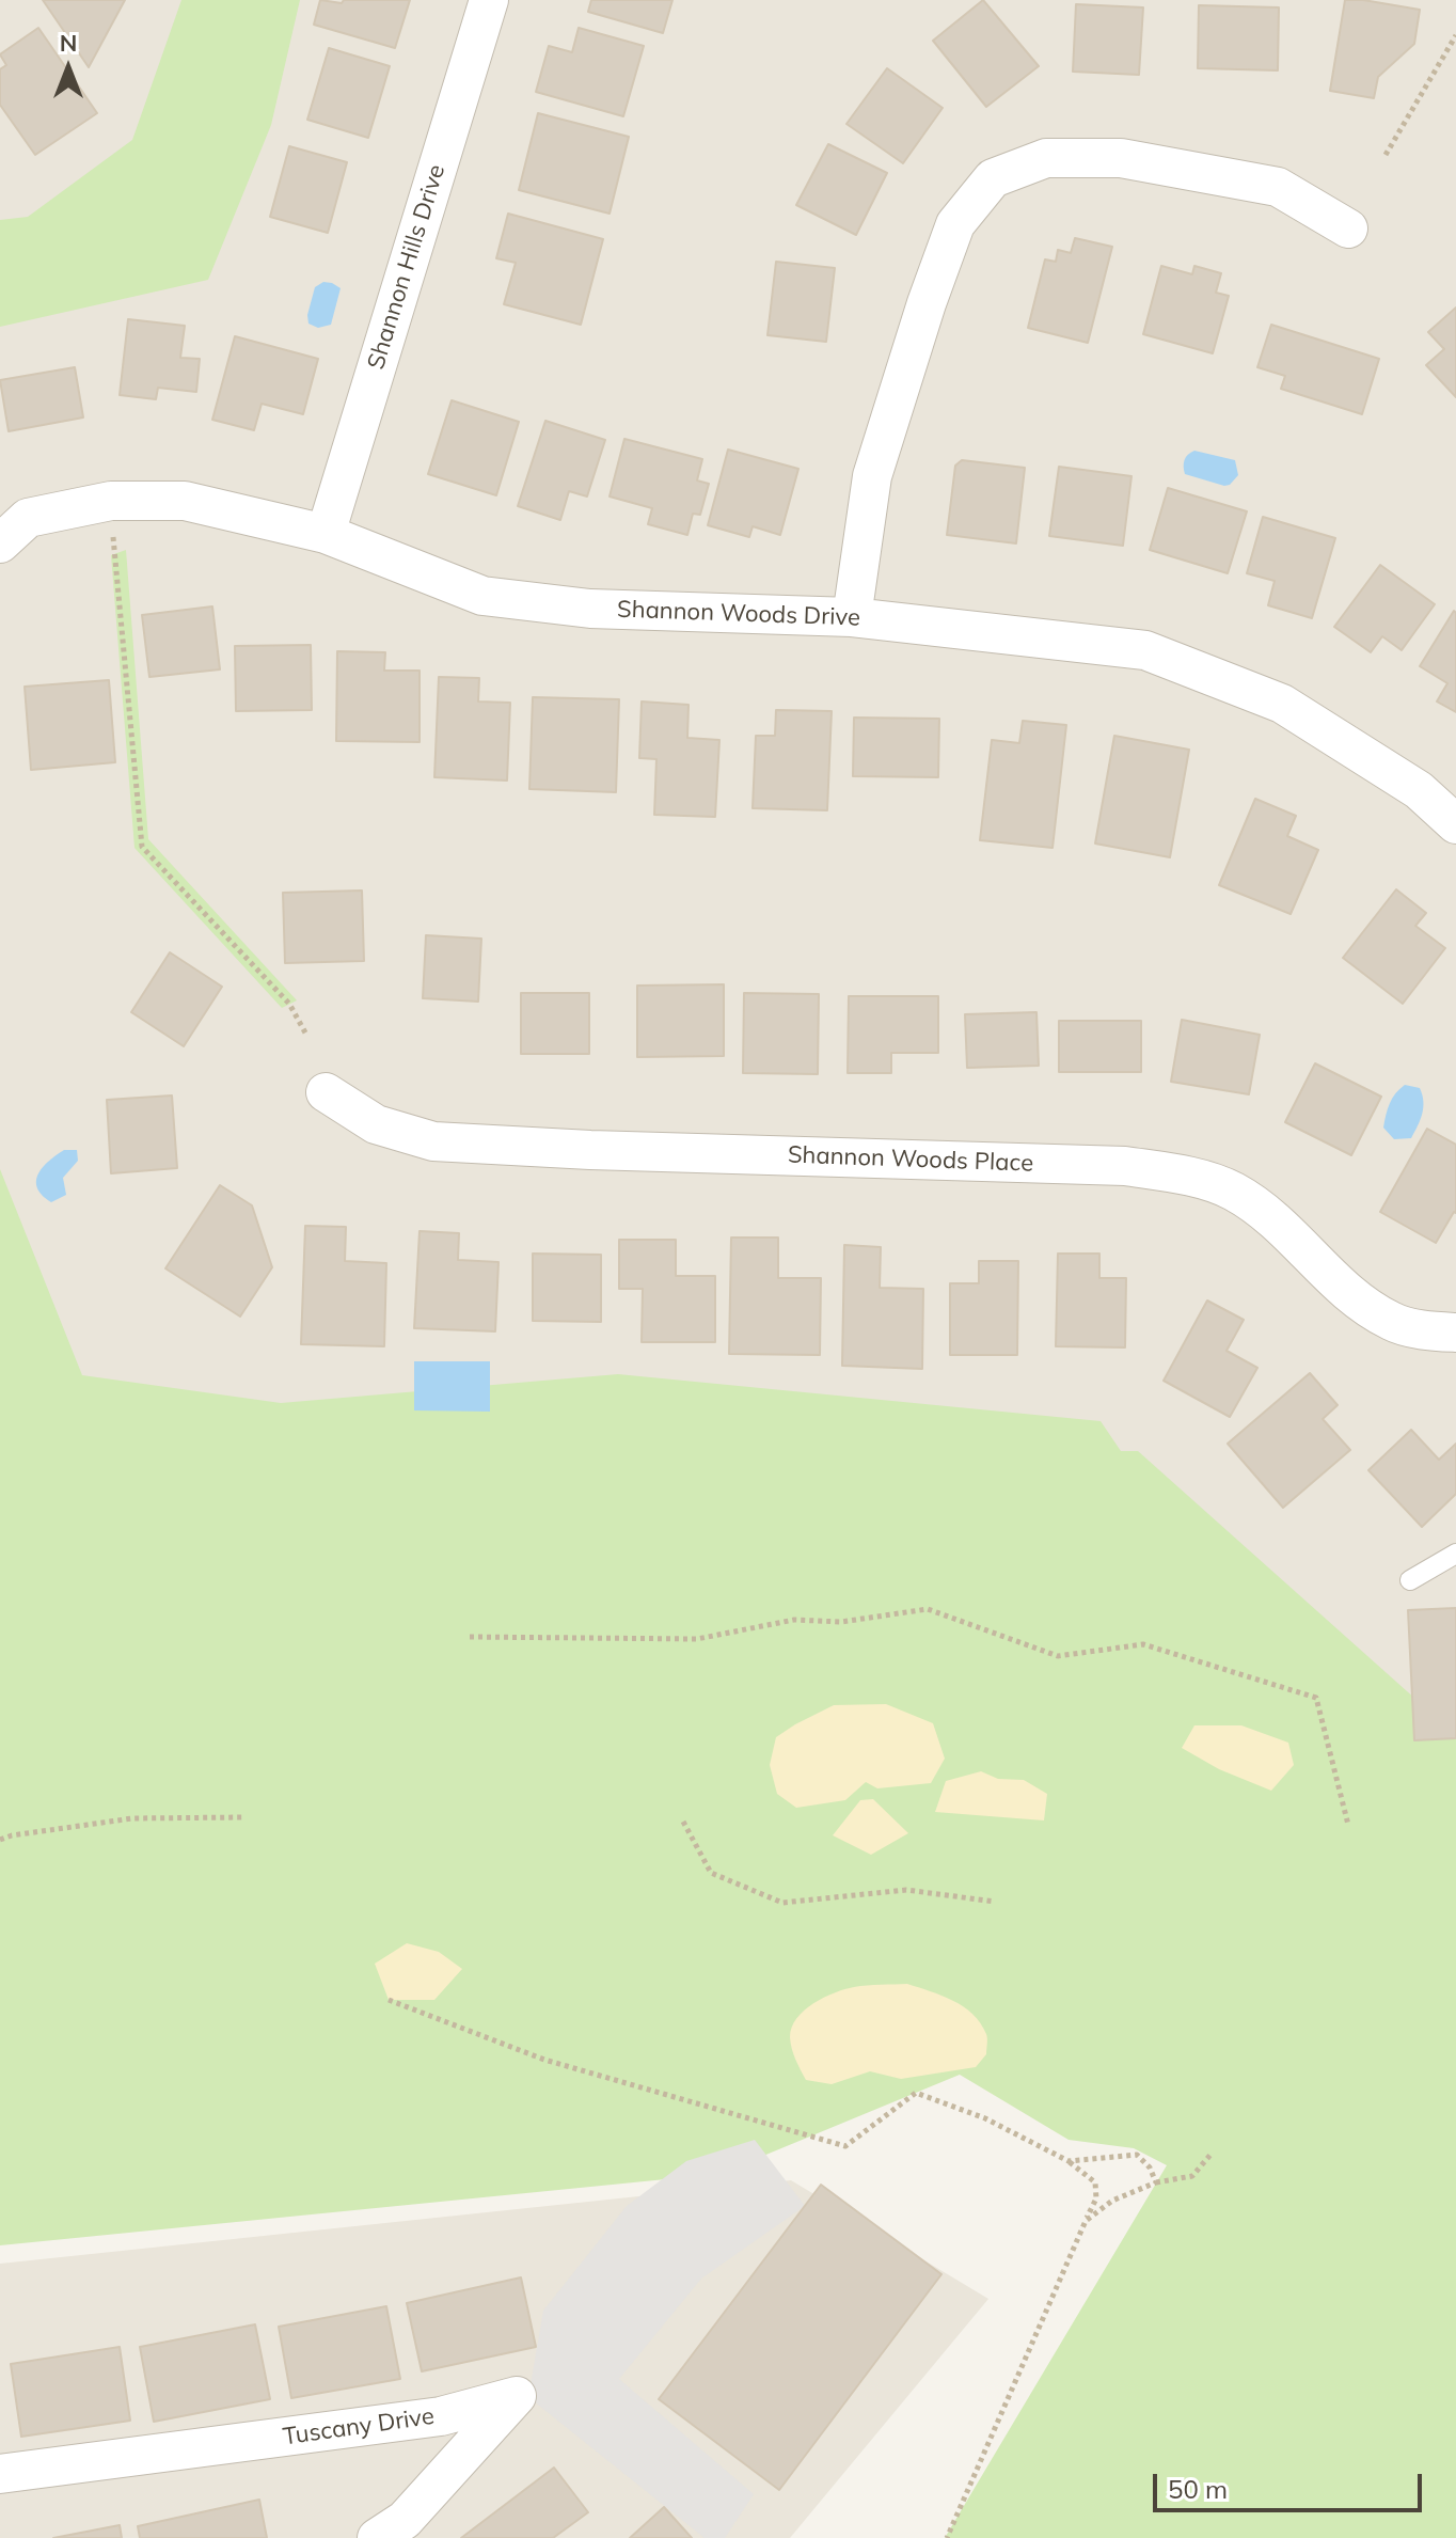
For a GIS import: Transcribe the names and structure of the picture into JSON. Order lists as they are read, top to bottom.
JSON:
{
  "streets": {
    "street": [
      "Shannon Hills Drive",
      "Shannon Woods Drive",
      "Shannon Woods Place",
      "Tuscany Drive"
    ]
  },
  "crossings": [
    ["Shannon Hills Drive", "Shannon Woods Drive"]
  ],
  "scale_bar": "50 m",
  "north": "top"
}
